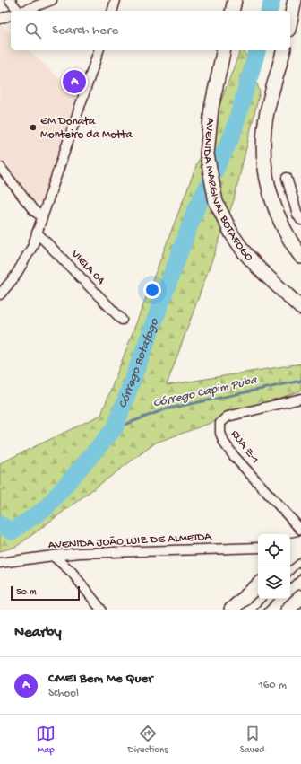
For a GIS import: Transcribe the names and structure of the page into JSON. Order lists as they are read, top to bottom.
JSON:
{
  "streets": {
    "main road": ["AVENIDA MARGINAL BOTAFOGO"],
    "street": ["VIELA 04", "RUA Z-1", "AVENIDA JOÃO LUIZ DE ALMEIDA"]
  },
  "water": ["Córrego Botafogo", "Córrego Capim Puba"],
  "places": ["EM Donata Monteiro da Motta"],
  "scale_bar": "50 m",
  "page": {
    "search": "Search here",
    "pins": "A",
    "scale": "50 m",
    "heading": "Nearby",
    "list": [
      {
        "mark": "A",
        "name": "CMEI Bem Me Quer",
        "note": "School",
        "value": "160 m"
      }
    ],
    "nav": ["Map", "Directions", "Saved"]
  }
}
